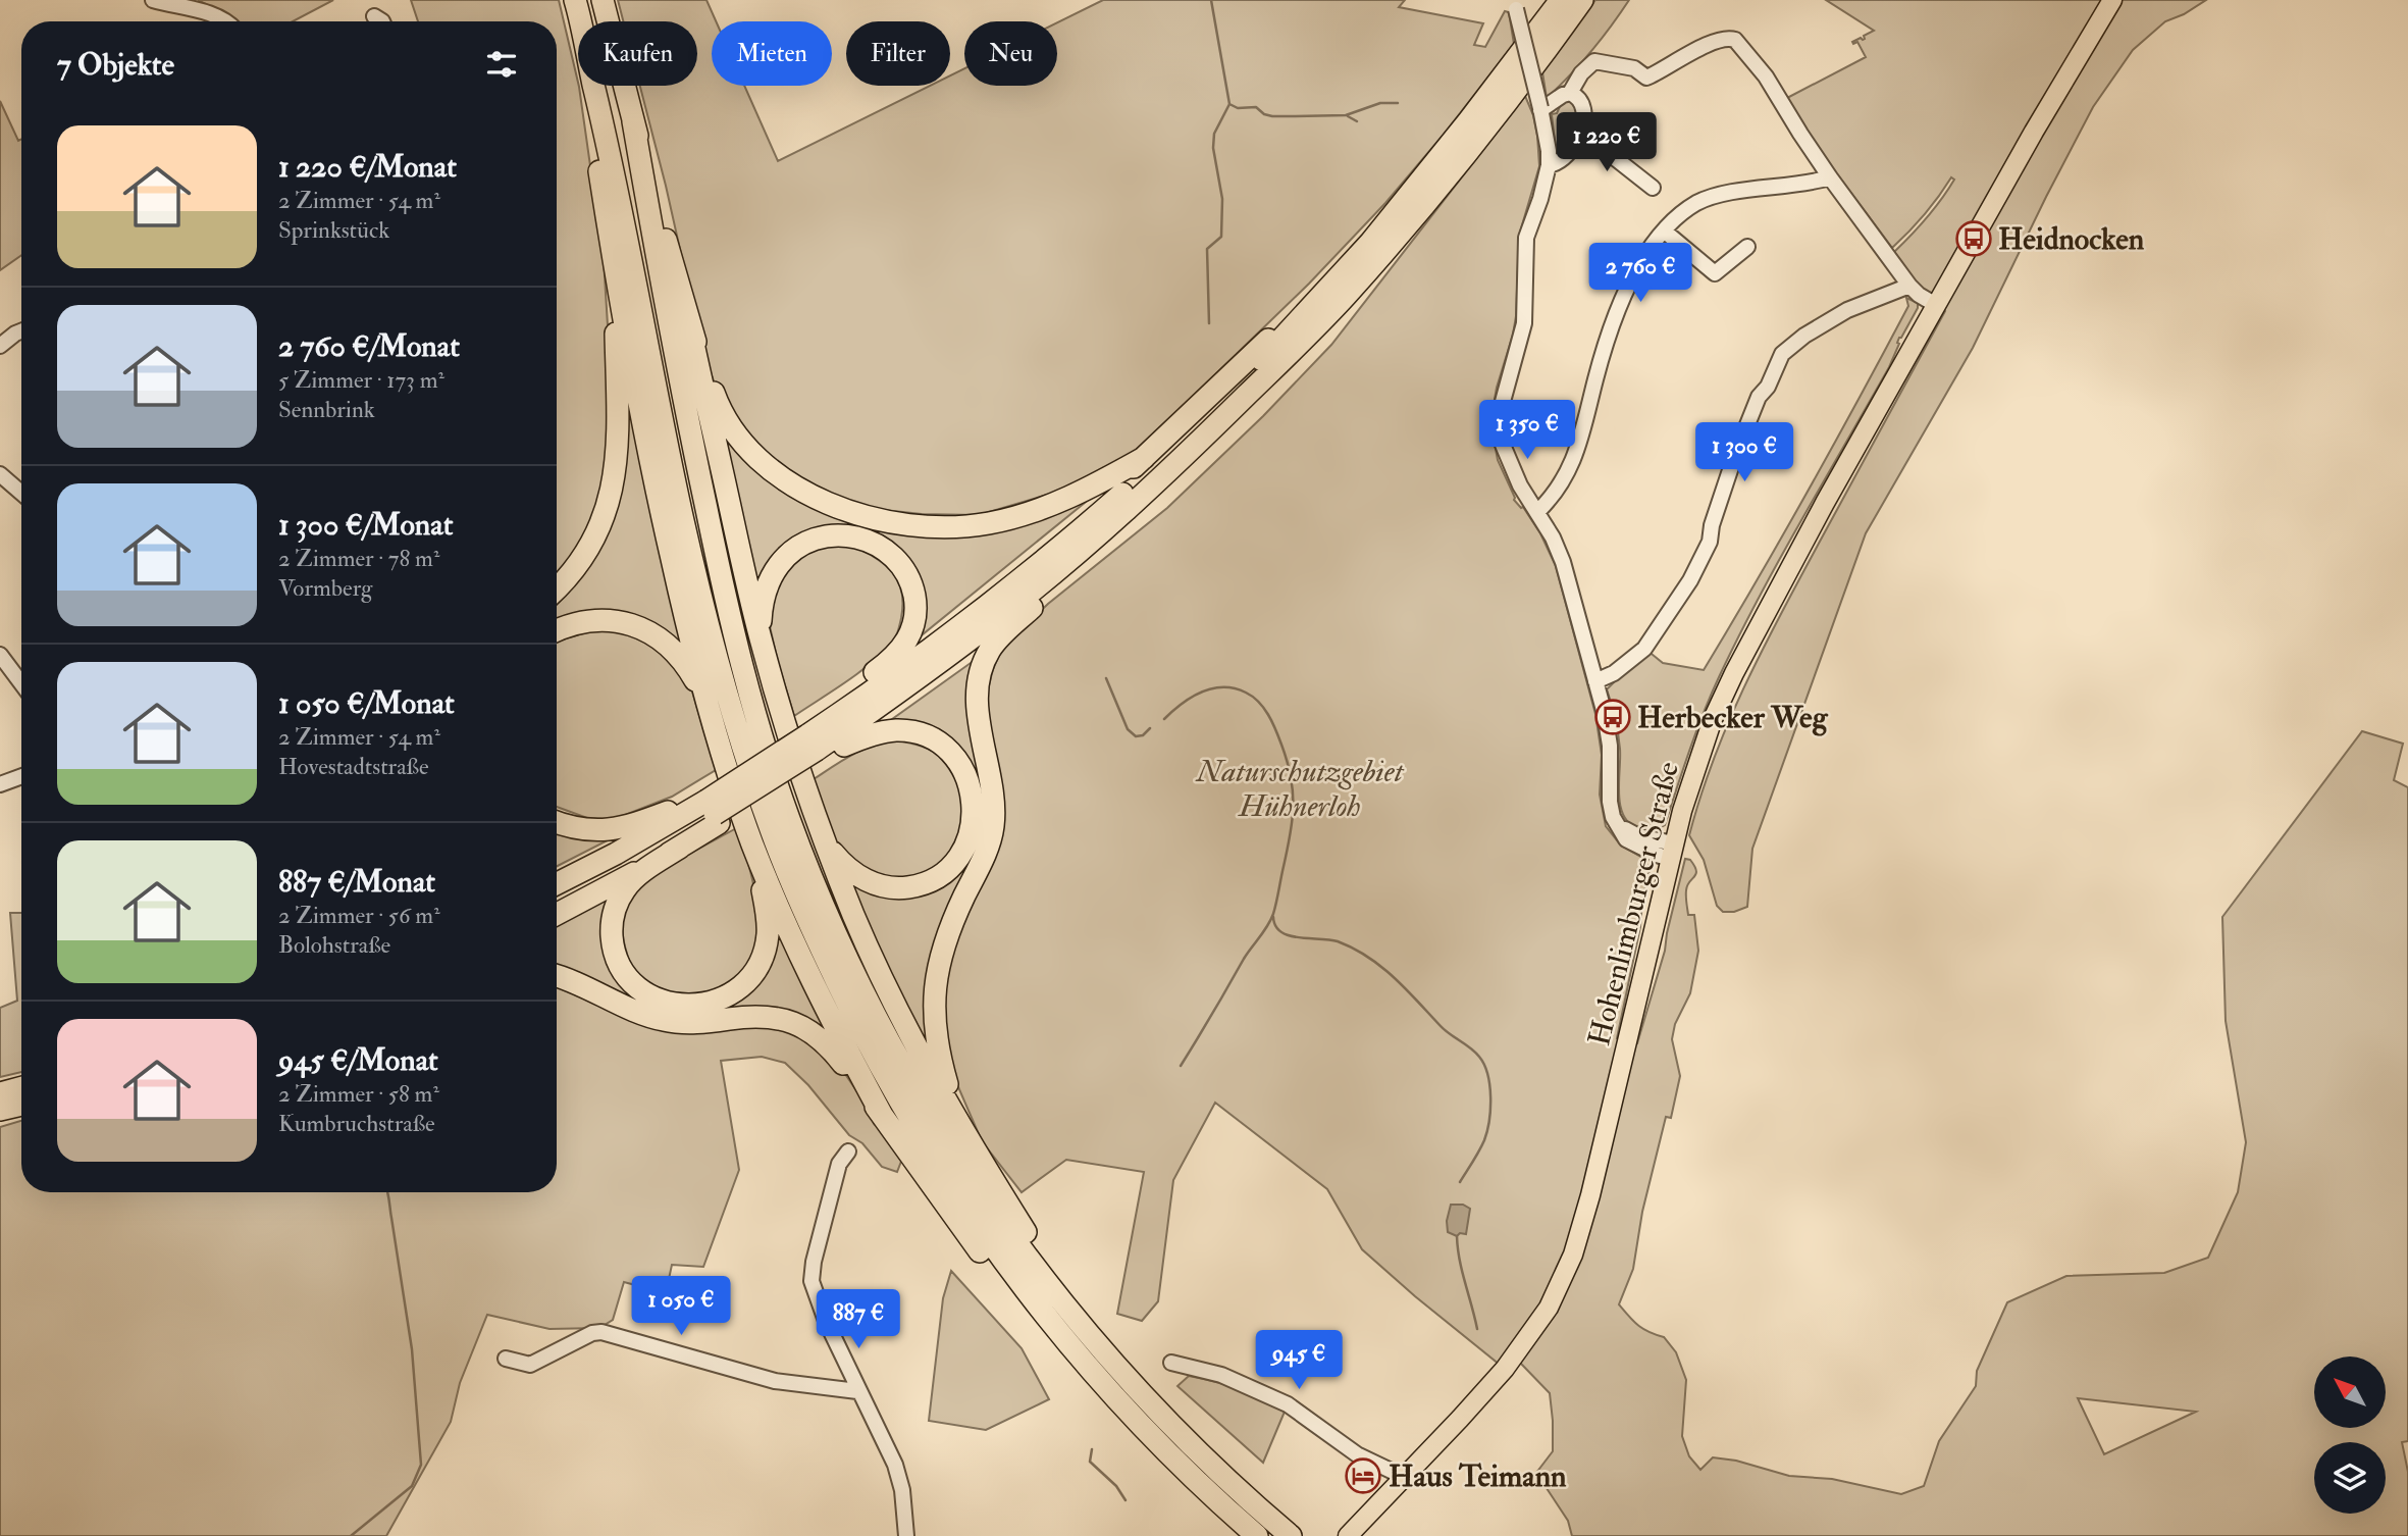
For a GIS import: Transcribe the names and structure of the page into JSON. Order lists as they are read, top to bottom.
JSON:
{
  "streets": {
    "main road": ["Hohenlimburger Straße"]
  },
  "parks": ["Naturschutzgebiet Hühnerloh"],
  "places": {
    "bus stop": ["Heidnocken", "Herbecker Weg"],
    "hotel": ["Haus Teimann"]
  },
  "north": "top left",
  "page": {
    "chip": [
      "Kaufen",
      "Mieten",
      "Filter",
      "Neu"
    ],
    "heading": "7 Objekte",
    "list": [
      {
        "name": "1 220 €/Monat",
        "note": "2 Zimmer · 54 m² · Sprinkstück"
      },
      {
        "name": "2 760 €/Monat",
        "note": "5 Zimmer · 173 m² · Sennbrink"
      },
      {
        "name": "1 300 €/Monat",
        "note": "2 Zimmer · 78 m² · Vormberg"
      },
      {
        "name": "1 050 €/Monat",
        "note": "2 Zimmer · 54 m² · Hovestadtstraße"
      },
      {
        "name": "887 €/Monat",
        "note": "2 Zimmer · 56 m² · Bolohstraße"
      },
      {
        "name": "945 €/Monat",
        "note": "2 Zimmer · 58 m² · Kumbruchstraße"
      }
    ],
    "price": [
      "1 220 €",
      "2 760 €",
      "1 350 €",
      "1 300 €",
      "1 050 €",
      "887 €",
      "945 €"
    ]
  }
}
